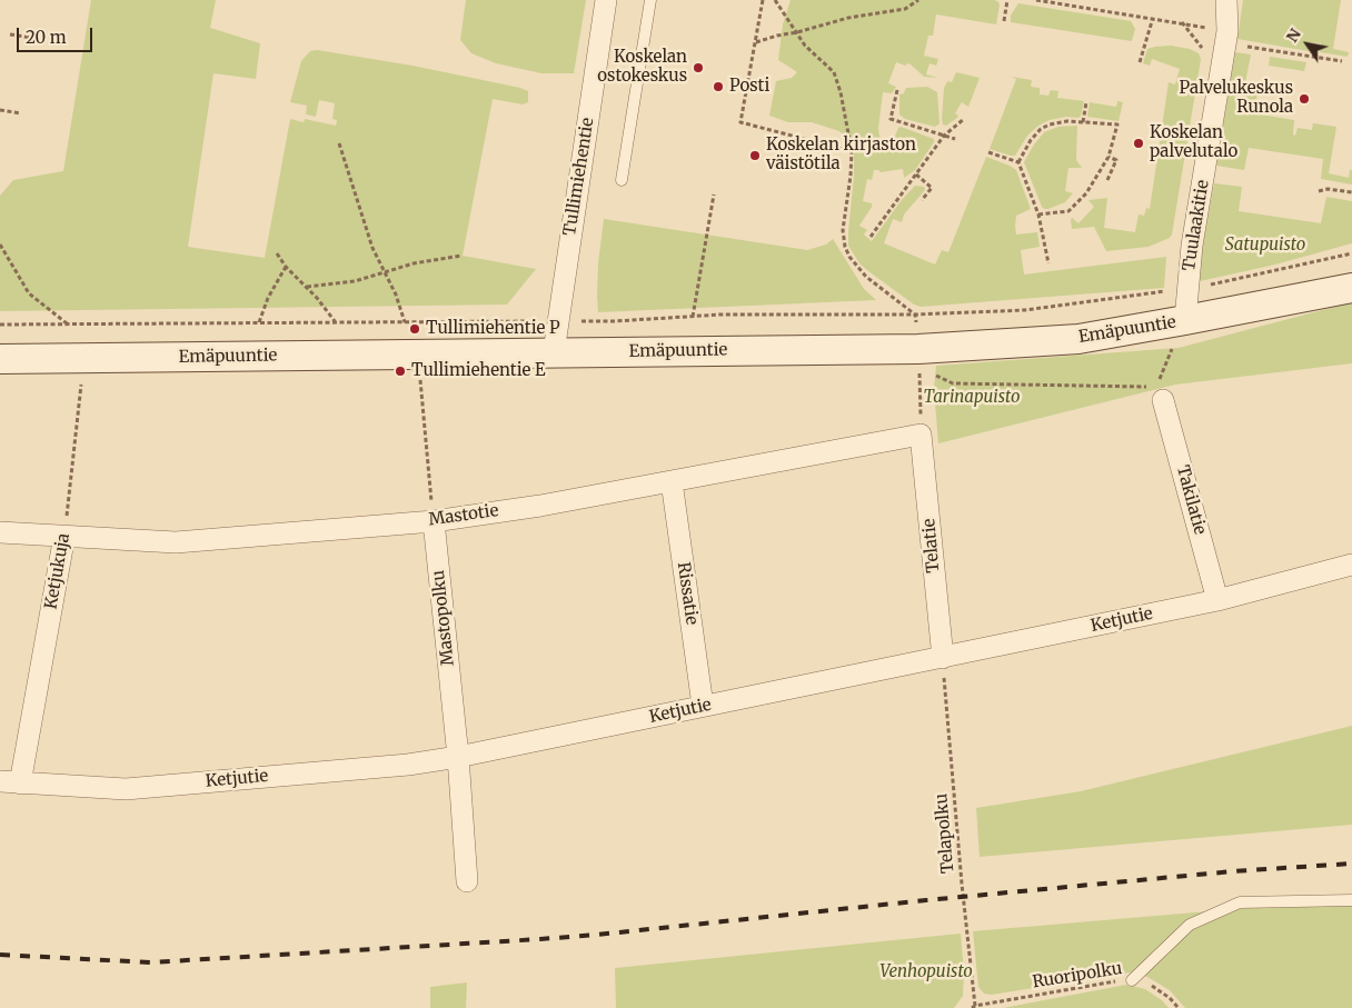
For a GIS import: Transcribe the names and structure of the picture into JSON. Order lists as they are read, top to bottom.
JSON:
{
  "streets": {
    "street": [
      "Tullimiehentie",
      "Tuulaakitie",
      "Emäpuuntie",
      "Takilatie",
      "Mastotie",
      "Telatie",
      "Ketjukuja",
      "Rissatie",
      "Mastopolku",
      "Ketjutie"
    ],
    "path": ["Telapolku", "Ruoripolku"]
  },
  "crossings": [
    ["Tullimiehentie", "Emäpuuntie"],
    ["Tuulaakitie", "Emäpuuntie"],
    ["Emäpuuntie", "Ketjukuja"],
    ["Takilatie", "Ketjutie"],
    ["Mastotie", "Telatie"],
    ["Mastotie", "Ketjukuja"],
    ["Mastotie", "Rissatie"],
    ["Mastotie", "Mastopolku"],
    ["Telatie", "Ketjutie"],
    ["Telatie", "Telapolku"],
    ["Ketjukuja", "Ketjutie"],
    ["Rissatie", "Ketjutie"],
    ["Mastopolku", "Ketjutie"],
    ["Ketjutie", "Telapolku"],
    ["Telapolku", "Ruoripolku"]
  ],
  "parks": ["Satupuisto", "Tarinapuisto", "Venhopuisto"],
  "places": [
    "Koskelan ostokeskus",
    "Posti",
    "Palvelukeskus Runola",
    "Koskelan palvelutalo",
    "Koskelan kirjaston väistötila",
    "Tullimiehentie P",
    "Tullimiehentie E"
  ],
  "scale_bar": "20 m",
  "north": "top left"
}
